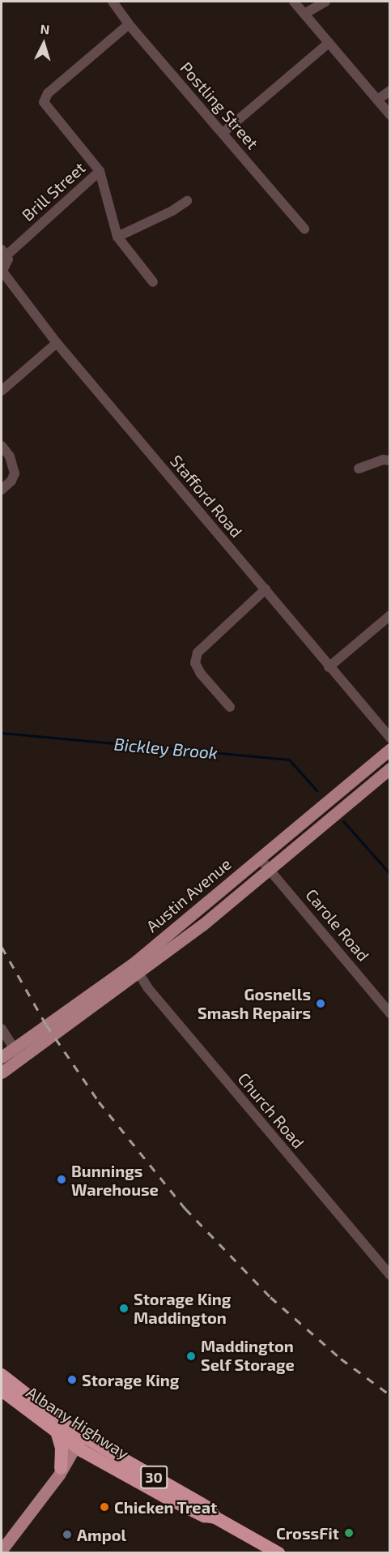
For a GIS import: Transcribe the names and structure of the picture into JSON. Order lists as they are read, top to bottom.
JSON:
{
  "streets": {
    "highway": ["Albany Highway", "30"],
    "main road": ["Austin Avenue"],
    "street": [
      "Postling Street",
      "Brill Street",
      "Stafford Road",
      "Carole Road",
      "Church Road"
    ]
  },
  "crossings": [
    ["Brill Street", "Stafford Road"],
    ["Austin Avenue", "Carole Road"],
    ["Austin Avenue", "Church Road"]
  ],
  "water": ["Bickley Brook"],
  "places": [
    "Gosnells Smash Repairs",
    "Bunnings Warehouse",
    "Storage King Maddington",
    "Maddington Self Storage",
    "Storage King",
    "Chicken Treat",
    "CrossFit",
    "Ampol"
  ],
  "north": "top"
}
